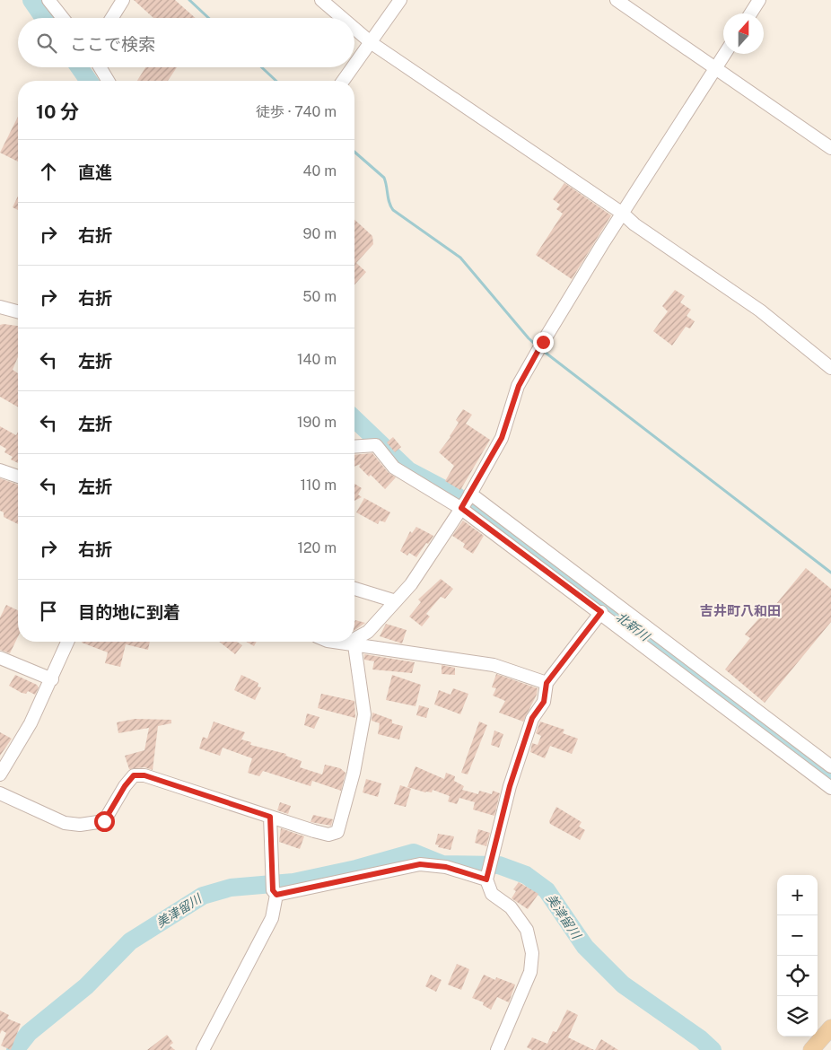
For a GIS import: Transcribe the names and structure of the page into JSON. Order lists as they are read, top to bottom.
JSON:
{
  "districts": ["吉井町八和田"],
  "water": ["北新川", "美津留川"],
  "north": "top",
  "page": {
    "search": "ここで検索",
    "heading": ["10 分", "徒歩 · 740 m"],
    "list": [
      ["直進", "40 m"],
      ["右折", "90 m"],
      ["右折", "50 m"],
      ["左折", "140 m"],
      ["左折", "190 m"],
      ["左折", "110 m"],
      ["右折", "120 m"],
      "目的地に到着"
    ],
    "map_buttons": ["+", "−"]
  }
}
